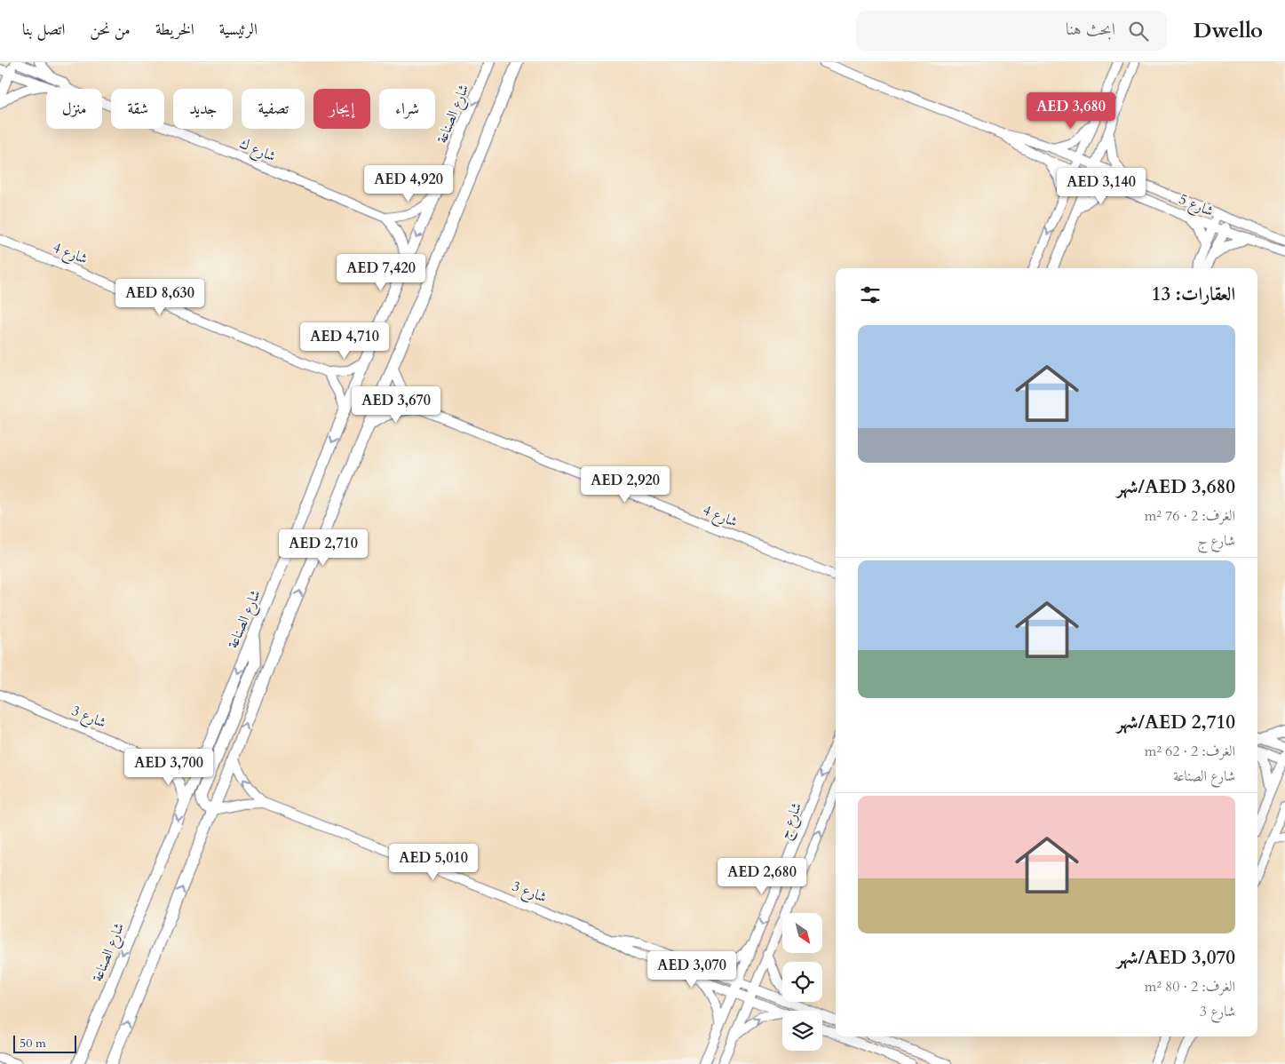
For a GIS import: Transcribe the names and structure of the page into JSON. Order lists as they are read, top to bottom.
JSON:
{
  "streets": {
    "street": [
      "شارع الصناعة",
      "شارع ك",
      "شارع 5",
      "شارع 4",
      "شارع 3",
      "شارع ج"
    ]
  },
  "crossings": [
    ["شارع الصناعة", "شارع ك"],
    ["شارع الصناعة", "شارع 4"],
    ["شارع 3", "شارع ج"]
  ],
  "scale_bar": "50 m",
  "north": "bottom right",
  "page": {
    "header": "Dwello",
    "search": "ابحث هنا",
    "nav": [
      "الرئيسية",
      "الخريطة",
      "من نحن",
      "اتصل بنا"
    ],
    "chip": [
      "شراء",
      "إيجار",
      "تصفية",
      "جديد",
      "شقة",
      "منزل"
    ],
    "price": [
      "AED 3,680",
      "AED 4,920",
      "AED 3,140",
      "AED 7,420",
      "AED 8,630",
      "AED 4,710",
      "AED 3,670",
      "AED 2,920",
      "AED 2,710",
      "AED 3,700",
      "AED 5,010",
      "AED 2,680",
      "AED 3,070"
    ],
    "heading": "العقارات: 13",
    "list": [
      {
        "name": "AED 3,680/شهر",
        "note": "الغرف: 2 · 76 m² · شارع ج"
      },
      {
        "name": "AED 2,710/شهر",
        "note": "الغرف: 2 · 62 m² · شارع الصناعة"
      },
      {
        "name": "AED 3,070/شهر",
        "note": "الغرف: 2 · 80 m² · شارع 3"
      }
    ],
    "scale": "50 m"
  }
}
